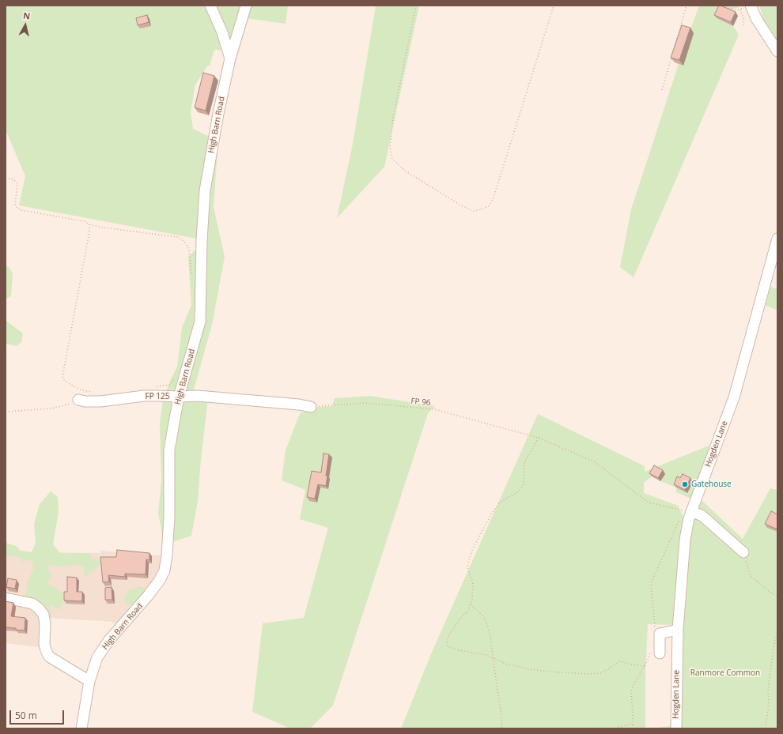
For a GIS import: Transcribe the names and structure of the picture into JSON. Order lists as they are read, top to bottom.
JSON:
{
  "streets": {
    "street": ["High Barn Road", "FP 125", "Hogden Lane"],
    "path": ["FP 96"]
  },
  "crossings": [
    ["High Barn Road", "FP 125"],
    ["FP 125", "FP 96"],
    ["FP 96", "Hogden Lane"]
  ],
  "parks": ["Ranmore Common"],
  "places": ["Gatehouse"],
  "scale_bar": "50 m",
  "north": "top"
}
